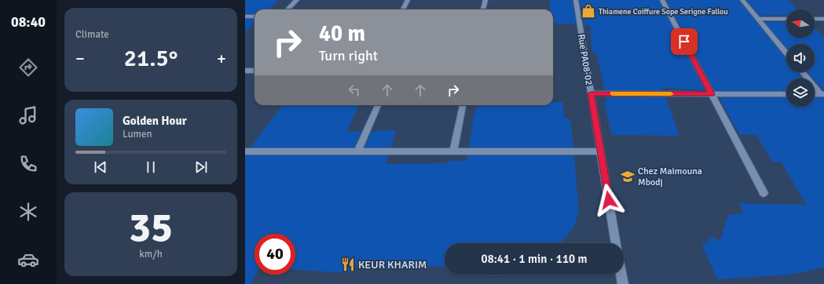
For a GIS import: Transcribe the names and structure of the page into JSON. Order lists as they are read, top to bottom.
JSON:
{
  "streets": {
    "street": ["Rue PA08-02"]
  },
  "places": {
    "shop": ["Thiamene Coiffure Sope Serigne Fallou"],
    "school or university": ["Chez Maimouna Mbodj"],
    "restaurant": ["KEUR KHARIM"]
  },
  "north": "left",
  "page": {
    "tabs": "08:40",
    "tile": [
      "Climate",
      ["35", "km/h"]
    ],
    "turn": ["40 m", "Turn right"],
    "heat": ["−", "21.5°", "+"],
    "song": ["Golden Hour", "Lumen"],
    "limit": "40",
    "trip": "08:41 · 1 min · 110 m"
  }
}
